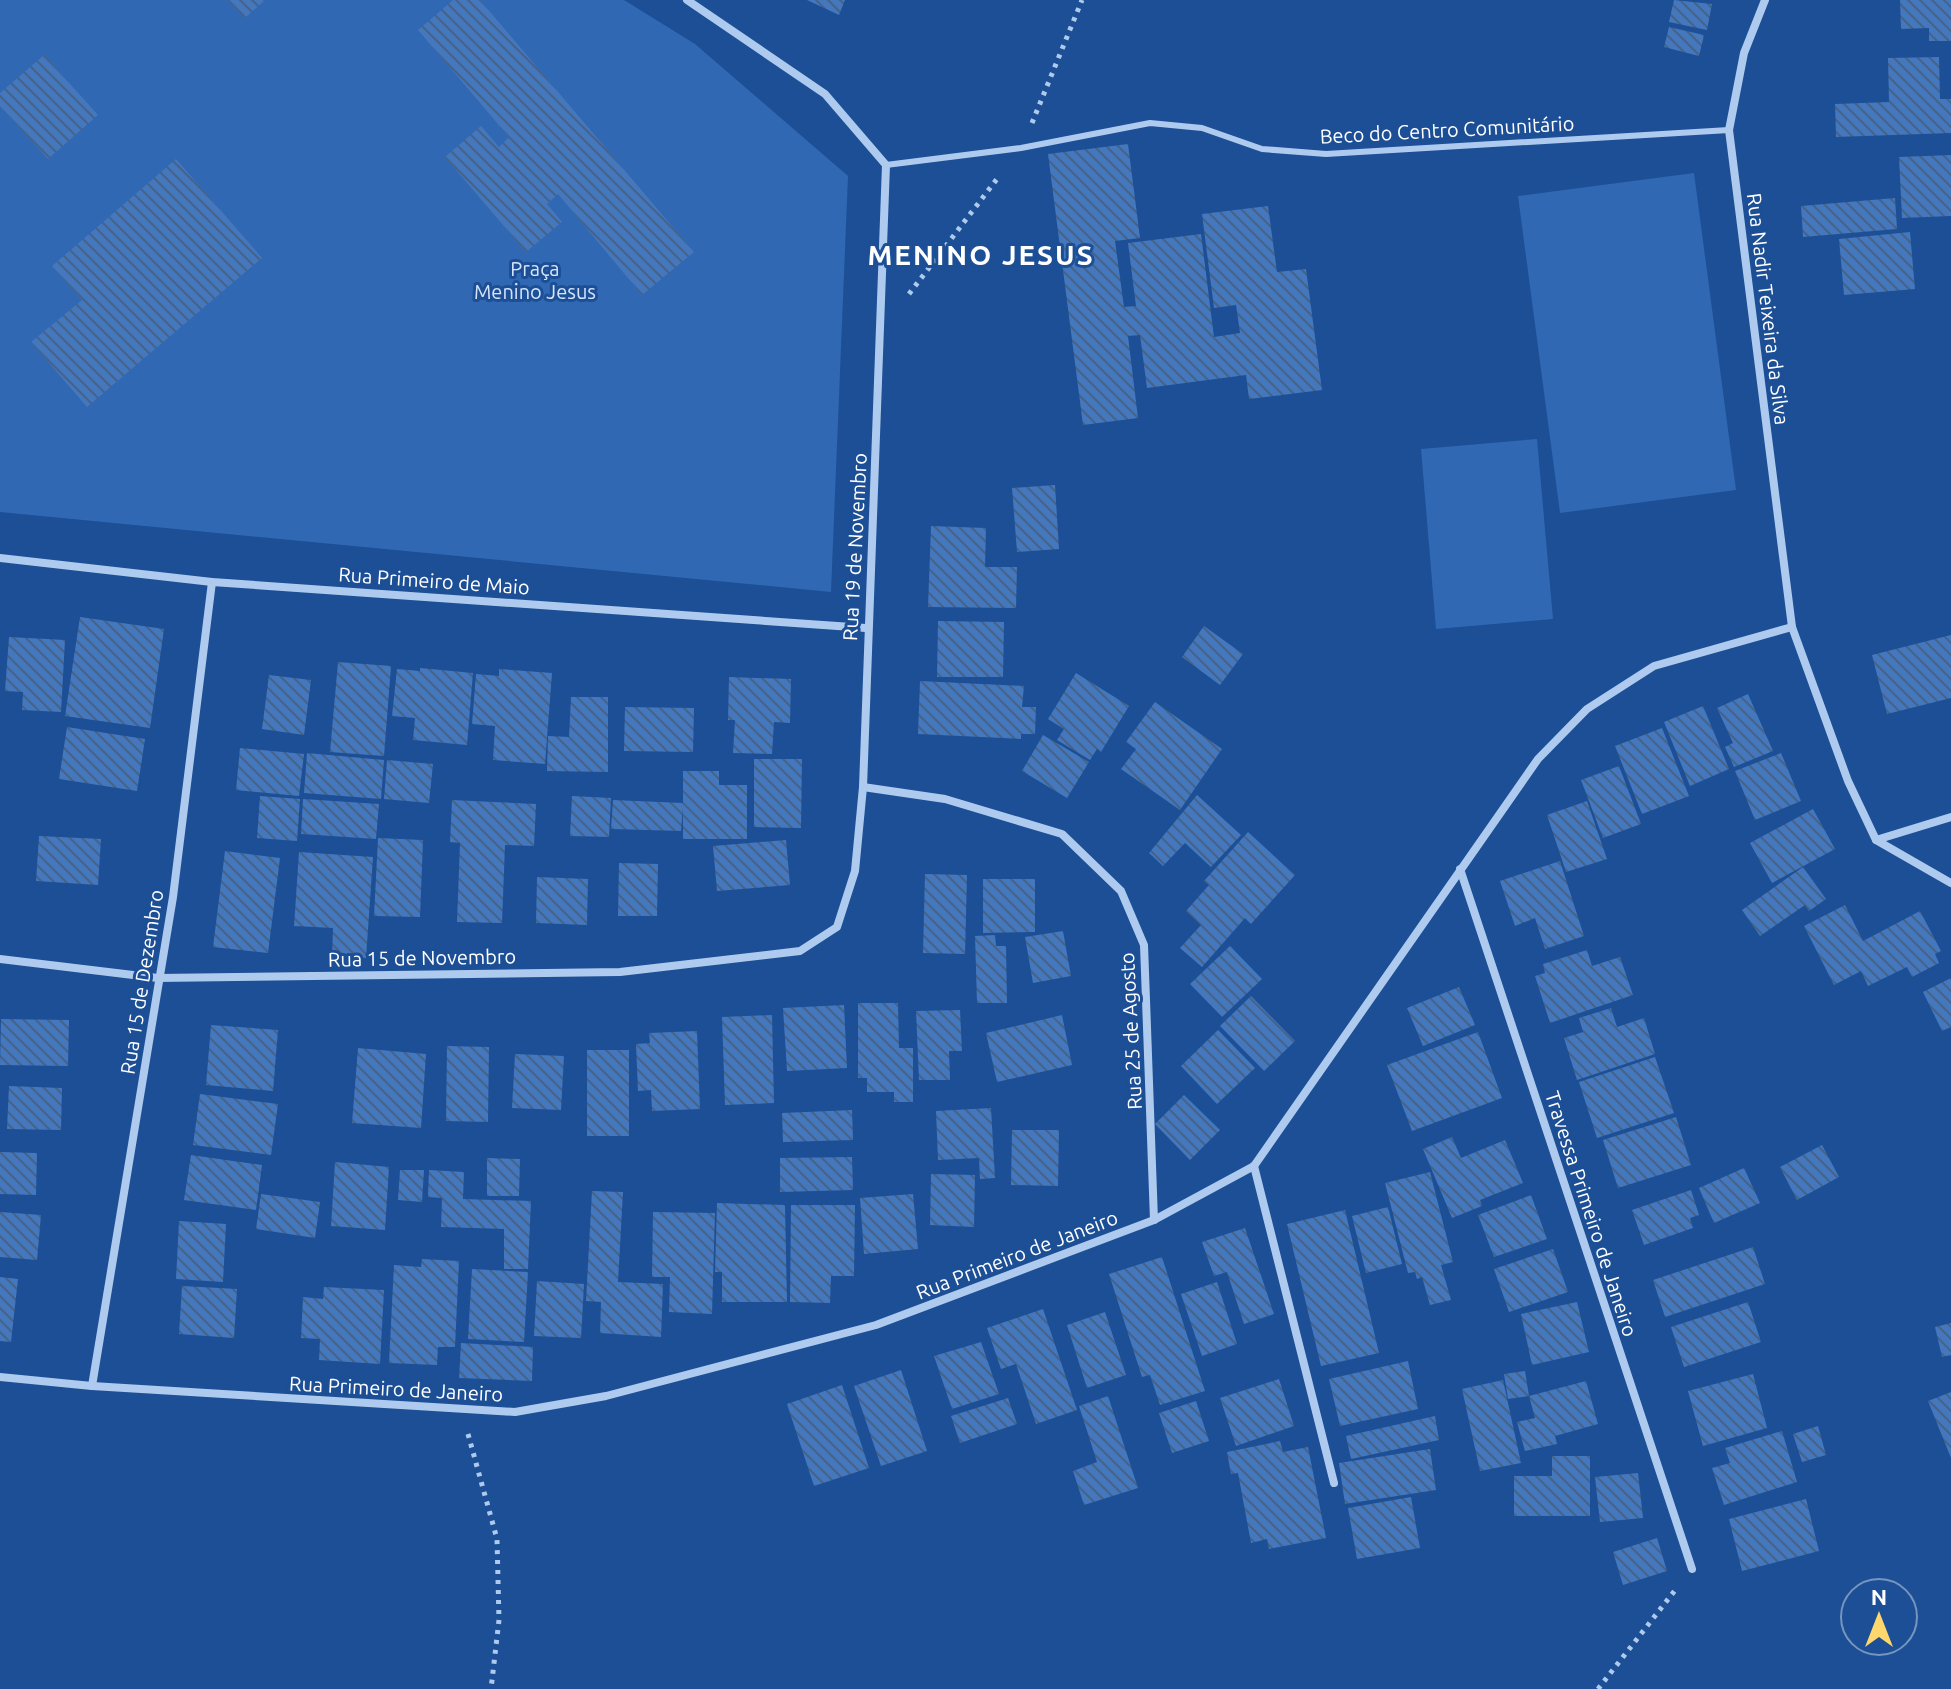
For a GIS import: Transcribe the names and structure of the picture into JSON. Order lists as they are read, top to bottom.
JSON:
{
  "streets": {
    "street": [
      "Rua Nadir Teixeira da Silva",
      "Rua 19 de Novembro",
      "Rua Primeiro de Maio",
      "Rua 15 de Novembro",
      "Rua 15 de Dezembro",
      "Rua 25 de Agosto",
      "Travessa Primeiro de Janeiro",
      "Rua Primeiro de Janeiro"
    ],
    "lane": ["Beco do Centro Comunitário"]
  },
  "crossings": [
    ["Beco do Centro Comunitário", "Rua Nadir Teixeira da Silva"],
    ["Beco do Centro Comunitário", "Rua 19 de Novembro"],
    ["Rua Nadir Teixeira da Silva", "Rua Primeiro de Janeiro"],
    ["Rua 19 de Novembro", "Rua Primeiro de Maio"],
    ["Rua 19 de Novembro", "Rua 15 de Novembro"],
    ["Rua 19 de Novembro", "Rua 25 de Agosto"],
    ["Rua Primeiro de Maio", "Rua 15 de Dezembro"],
    ["Rua 15 de Novembro", "Rua 15 de Dezembro"],
    ["Rua 15 de Dezembro", "Rua Primeiro de Janeiro"],
    ["Rua 25 de Agosto", "Rua Primeiro de Janeiro"],
    ["Travessa Primeiro de Janeiro", "Rua Primeiro de Janeiro"]
  ],
  "districts": ["MENINO JESUS"],
  "parks": ["Praça Menino Jesus"],
  "north": "top"
}
